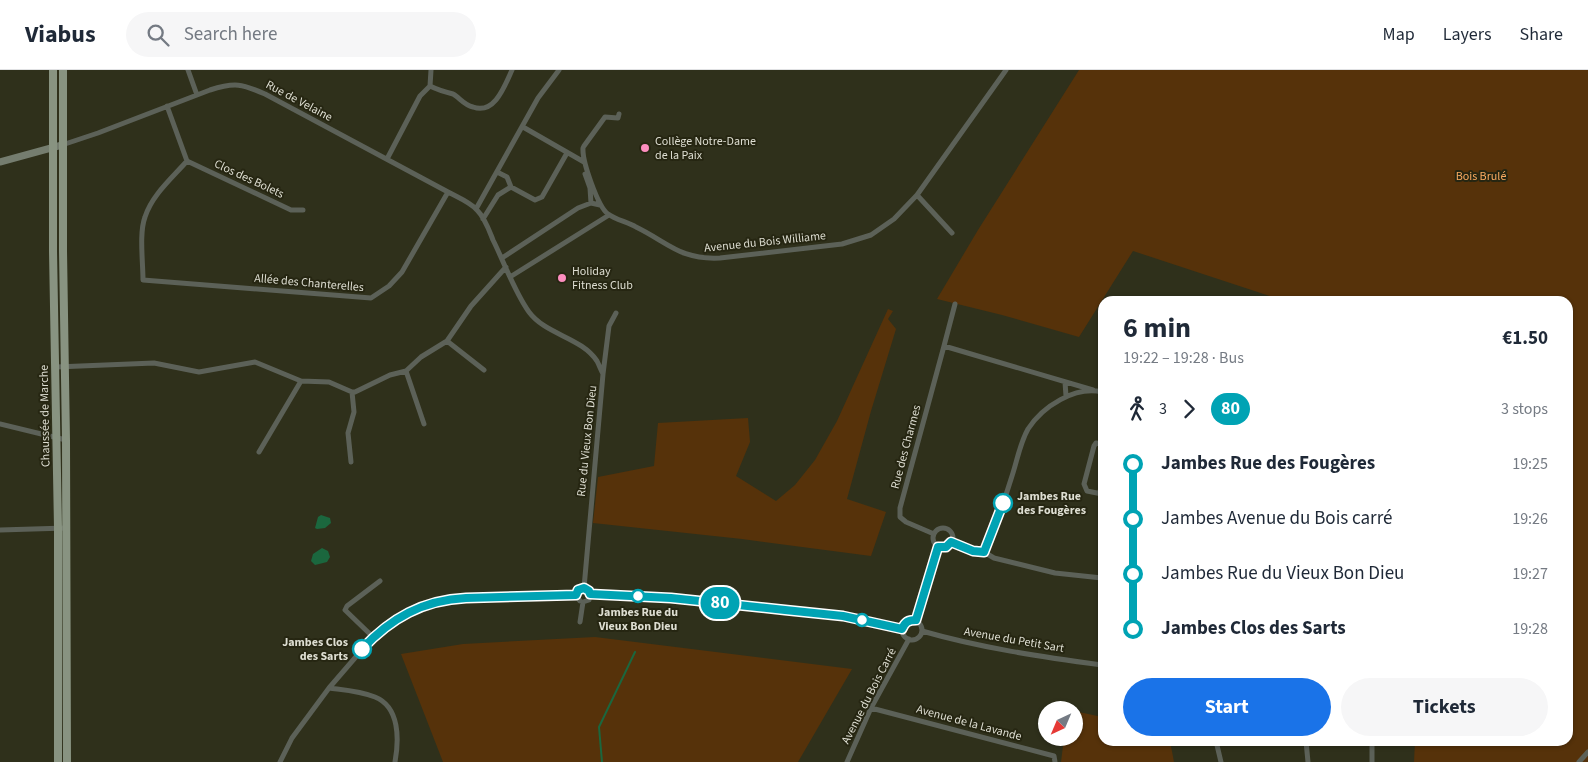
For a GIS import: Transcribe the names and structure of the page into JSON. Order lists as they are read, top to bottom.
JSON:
{
  "streets": {
    "main road": ["Chaussée de Marche"],
    "street": [
      "Rue de Velaine",
      "Clos des Bolets",
      "Avenue du Bois Williame",
      "Allée des Chanterelles",
      "Rue du Vieux Bon Dieu",
      "Rue des Charmes",
      "Avenue du Petit Sart",
      "Avenue du Bois Carré",
      "Avenue de la Lavande"
    ]
  },
  "crossings": [
    ["Rue de Velaine", "Allée des Chanterelles"],
    ["Rue de Velaine", "Chaussée de Marche"],
    ["Clos des Bolets", "Allée des Chanterelles"],
    ["Avenue du Petit Sart", "Avenue du Bois Carré"],
    ["Avenue du Bois Carré", "Avenue de la Lavande"]
  ],
  "parks": ["Bois Brulé"],
  "places": [
    "Collège Notre-Dame de la Paix",
    "Holiday Fitness Club",
    "Jambes Rue des Fougères",
    "Jambes Rue du Vieux Bon Dieu",
    "Jambes Clos des Sarts"
  ],
  "lines": ["bus line 80"],
  "north": "bottom left",
  "page": {
    "header": "Viabus",
    "search": "Search here",
    "nav": ["Map", "Layers", "Share"],
    "on_map": "80",
    "heading": ["6 min", "19:22 – 19:28 · Bus", "€1.50"],
    "legs": ["3", "80", "3 stops"],
    "list": [
      {
        "name": "Jambes Rue des Fougères",
        "value": "19:25"
      },
      {
        "name": "Jambes Avenue du Bois carré",
        "value": "19:26"
      },
      {
        "name": "Jambes Rue du Vieux Bon Dieu",
        "value": "19:27"
      },
      {
        "name": "Jambes Clos des Sarts",
        "value": "19:28"
      }
    ],
    "buttons": ["Start", "Tickets"]
  }
}
